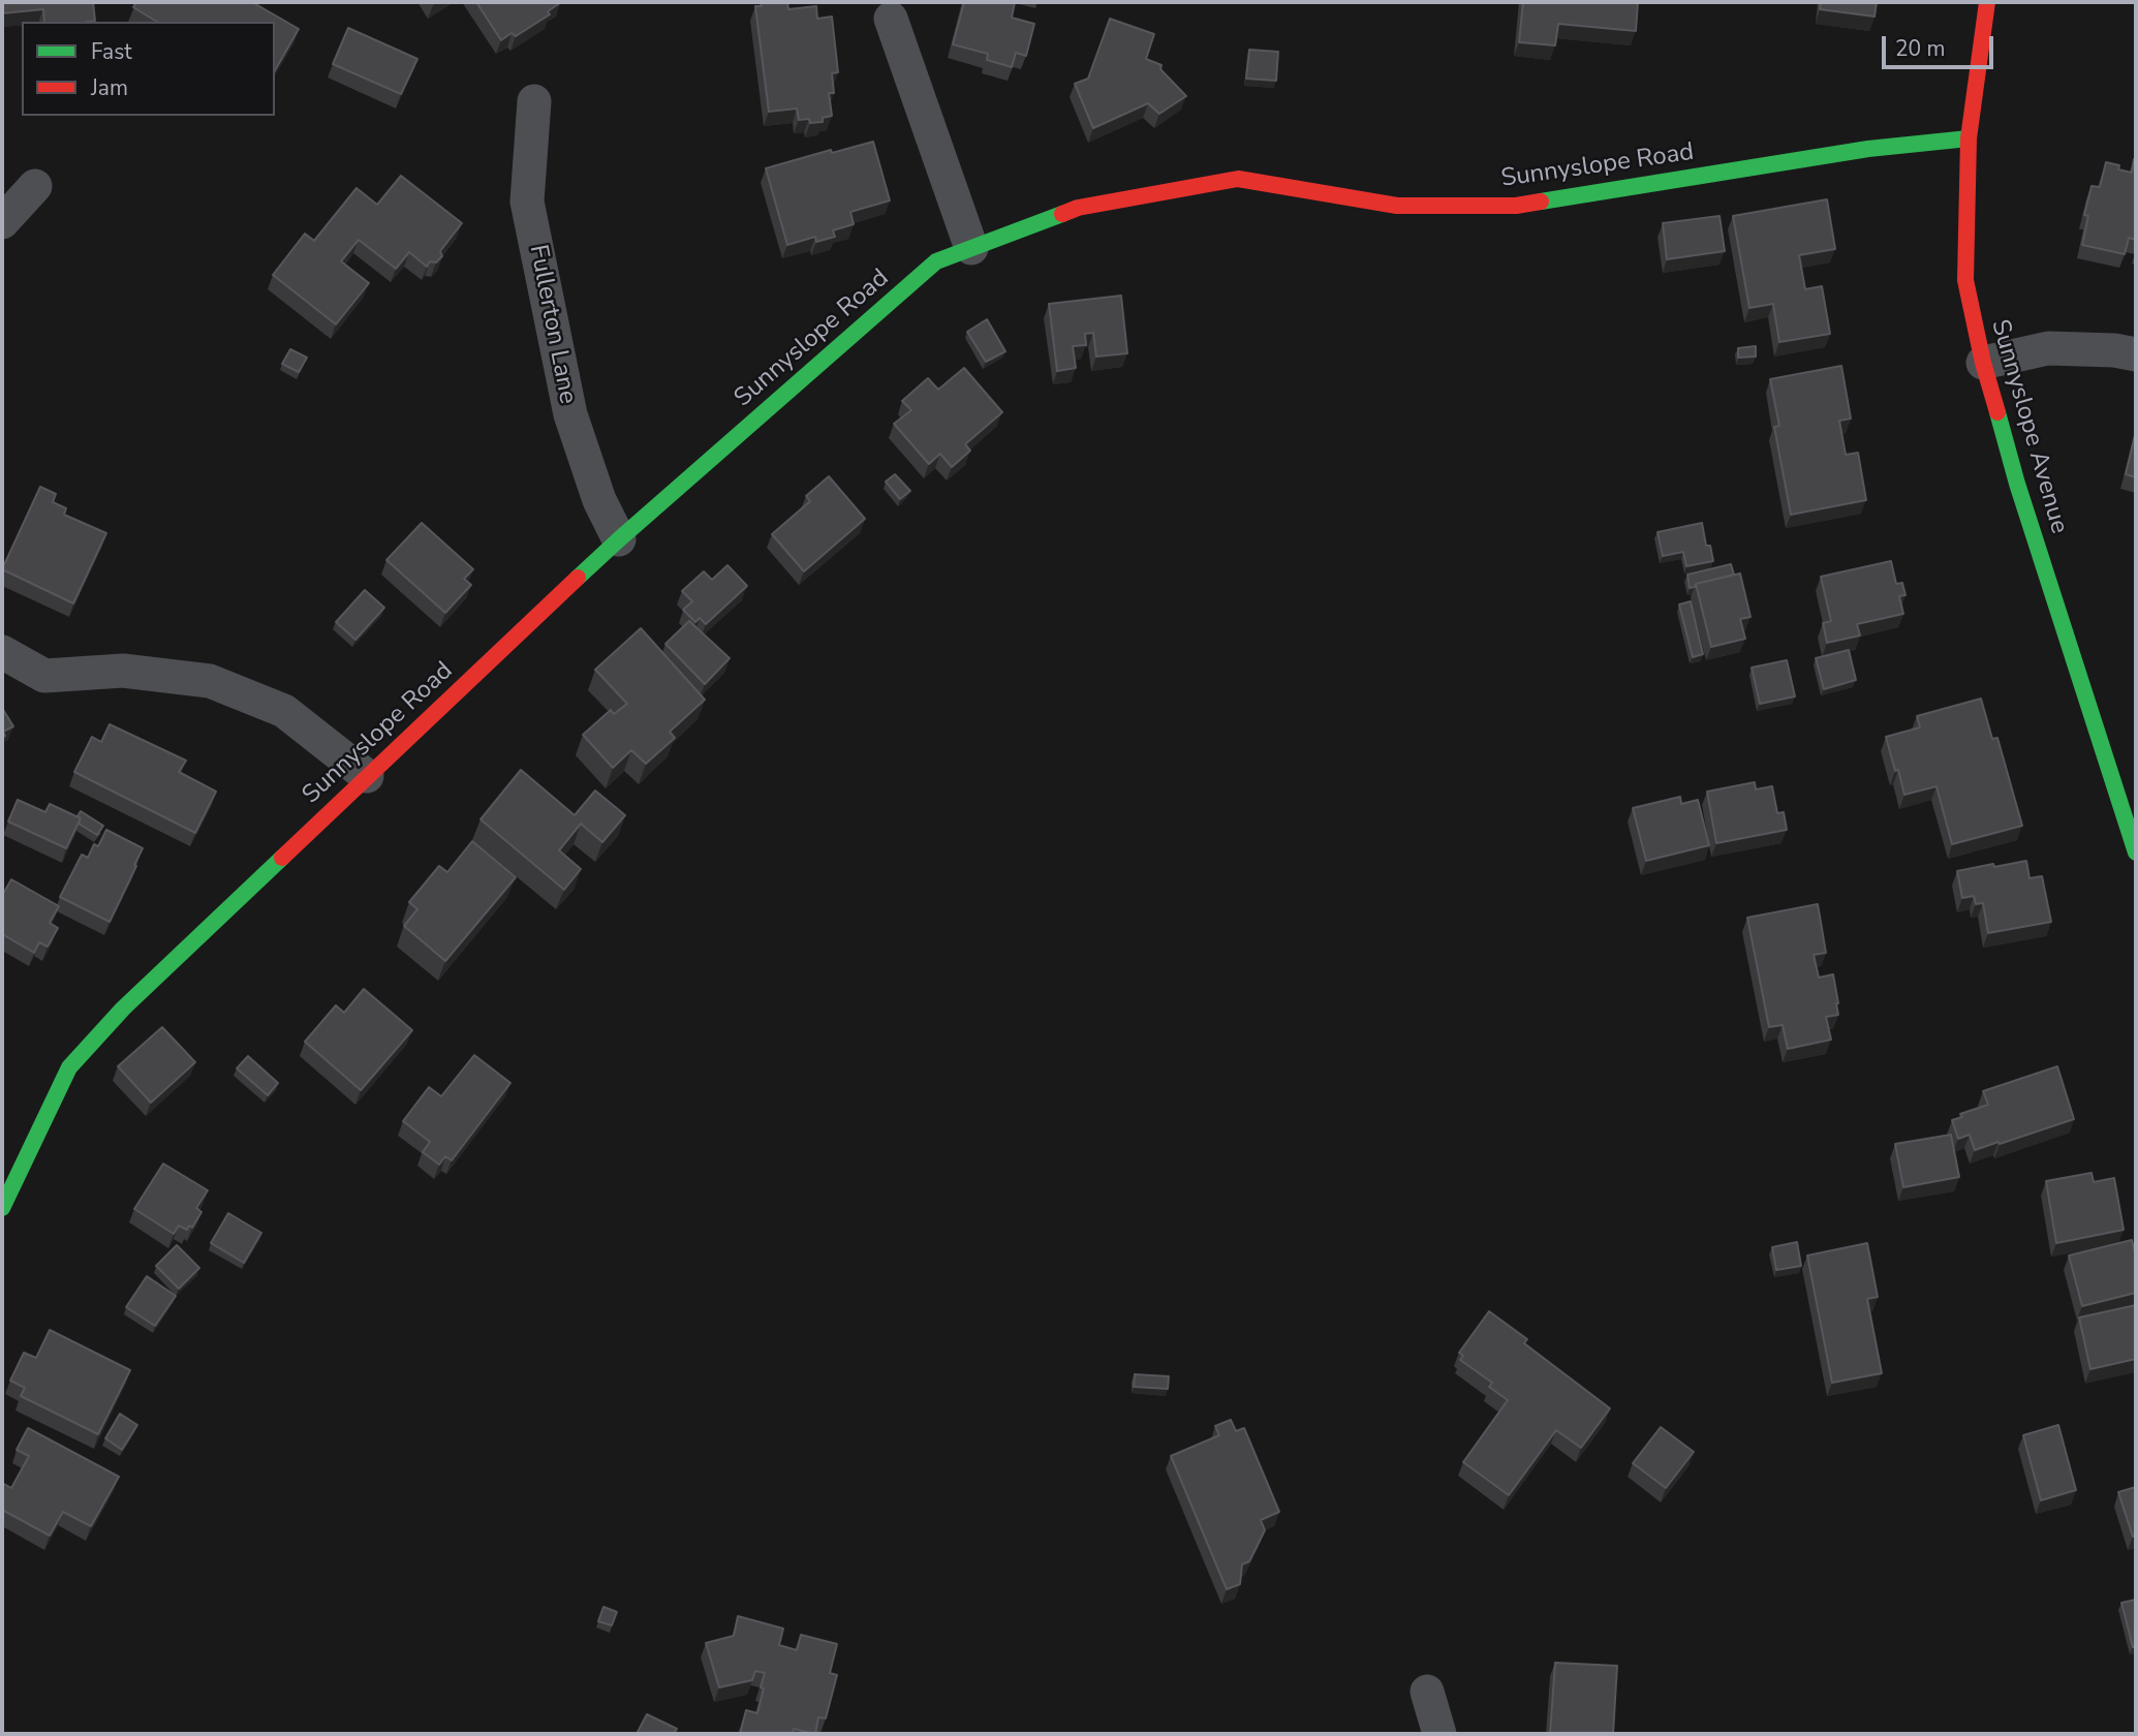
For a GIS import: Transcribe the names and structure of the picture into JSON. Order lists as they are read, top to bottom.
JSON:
{
  "streets": {
    "street": ["Sunnyslope Road", "Fullerton Lane", "Sunnyslope Avenue"]
  },
  "crossings": [
    ["Sunnyslope Road", "Fullerton Lane"],
    ["Sunnyslope Road", "Sunnyslope Avenue"]
  ],
  "legend": ["Fast", "Jam"],
  "scale_bar": "20 m"
}
